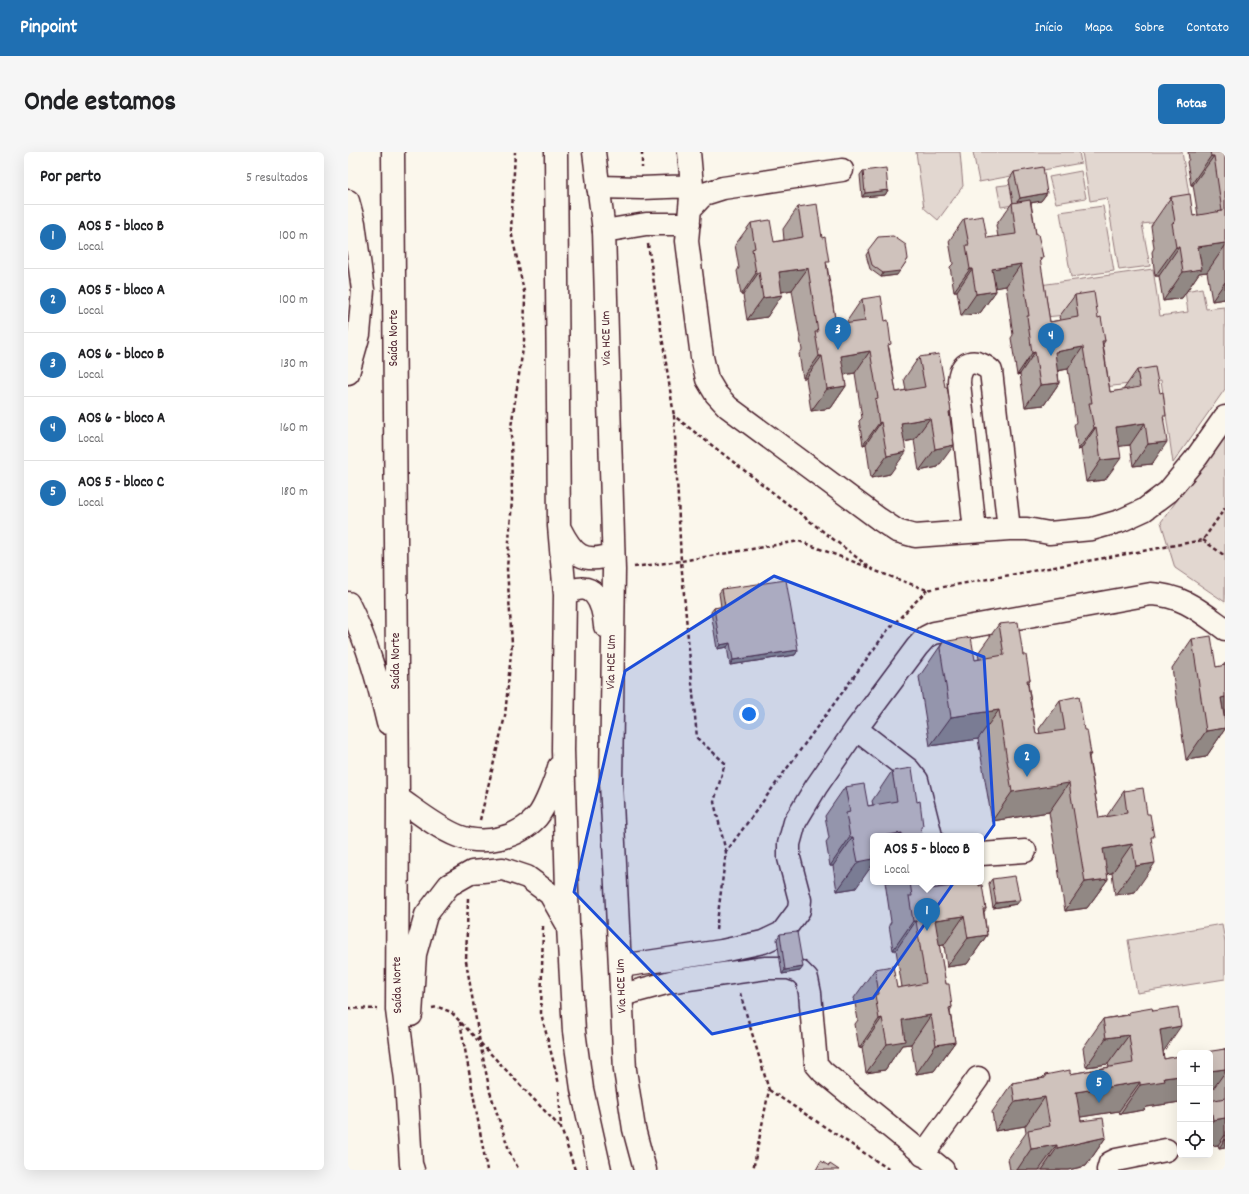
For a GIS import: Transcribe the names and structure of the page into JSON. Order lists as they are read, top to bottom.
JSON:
{
  "streets": {
    "main road": ["Saída Norte", "Via HCE Um"]
  },
  "page": {
    "header": "Pinpoint",
    "nav": [
      "Início",
      "Mapa",
      "Sobre",
      "Contato"
    ],
    "title": "Onde estamos",
    "buttons": "Rotas",
    "heading": ["Por perto", "5 resultados"],
    "list": [
      {
        "mark": "1",
        "name": "AOS 5 - bloco B",
        "note": "Local",
        "value": "100 m"
      },
      {
        "mark": "2",
        "name": "AOS 5 - bloco A",
        "note": "Local",
        "value": "100 m"
      },
      {
        "mark": "3",
        "name": "AOS 6 - bloco B",
        "note": "Local",
        "value": "130 m"
      },
      {
        "mark": "4",
        "name": "AOS 6 - bloco A",
        "note": "Local",
        "value": "160 m"
      },
      {
        "mark": "5",
        "name": "AOS 5 - bloco C",
        "note": "Local",
        "value": "180 m"
      }
    ],
    "pins": [
      "3",
      "4",
      "2",
      "1",
      "5"
    ],
    "popup": ["AOS 5 - bloco B", "Local"],
    "map_buttons": ["+", "−"]
  }
}
